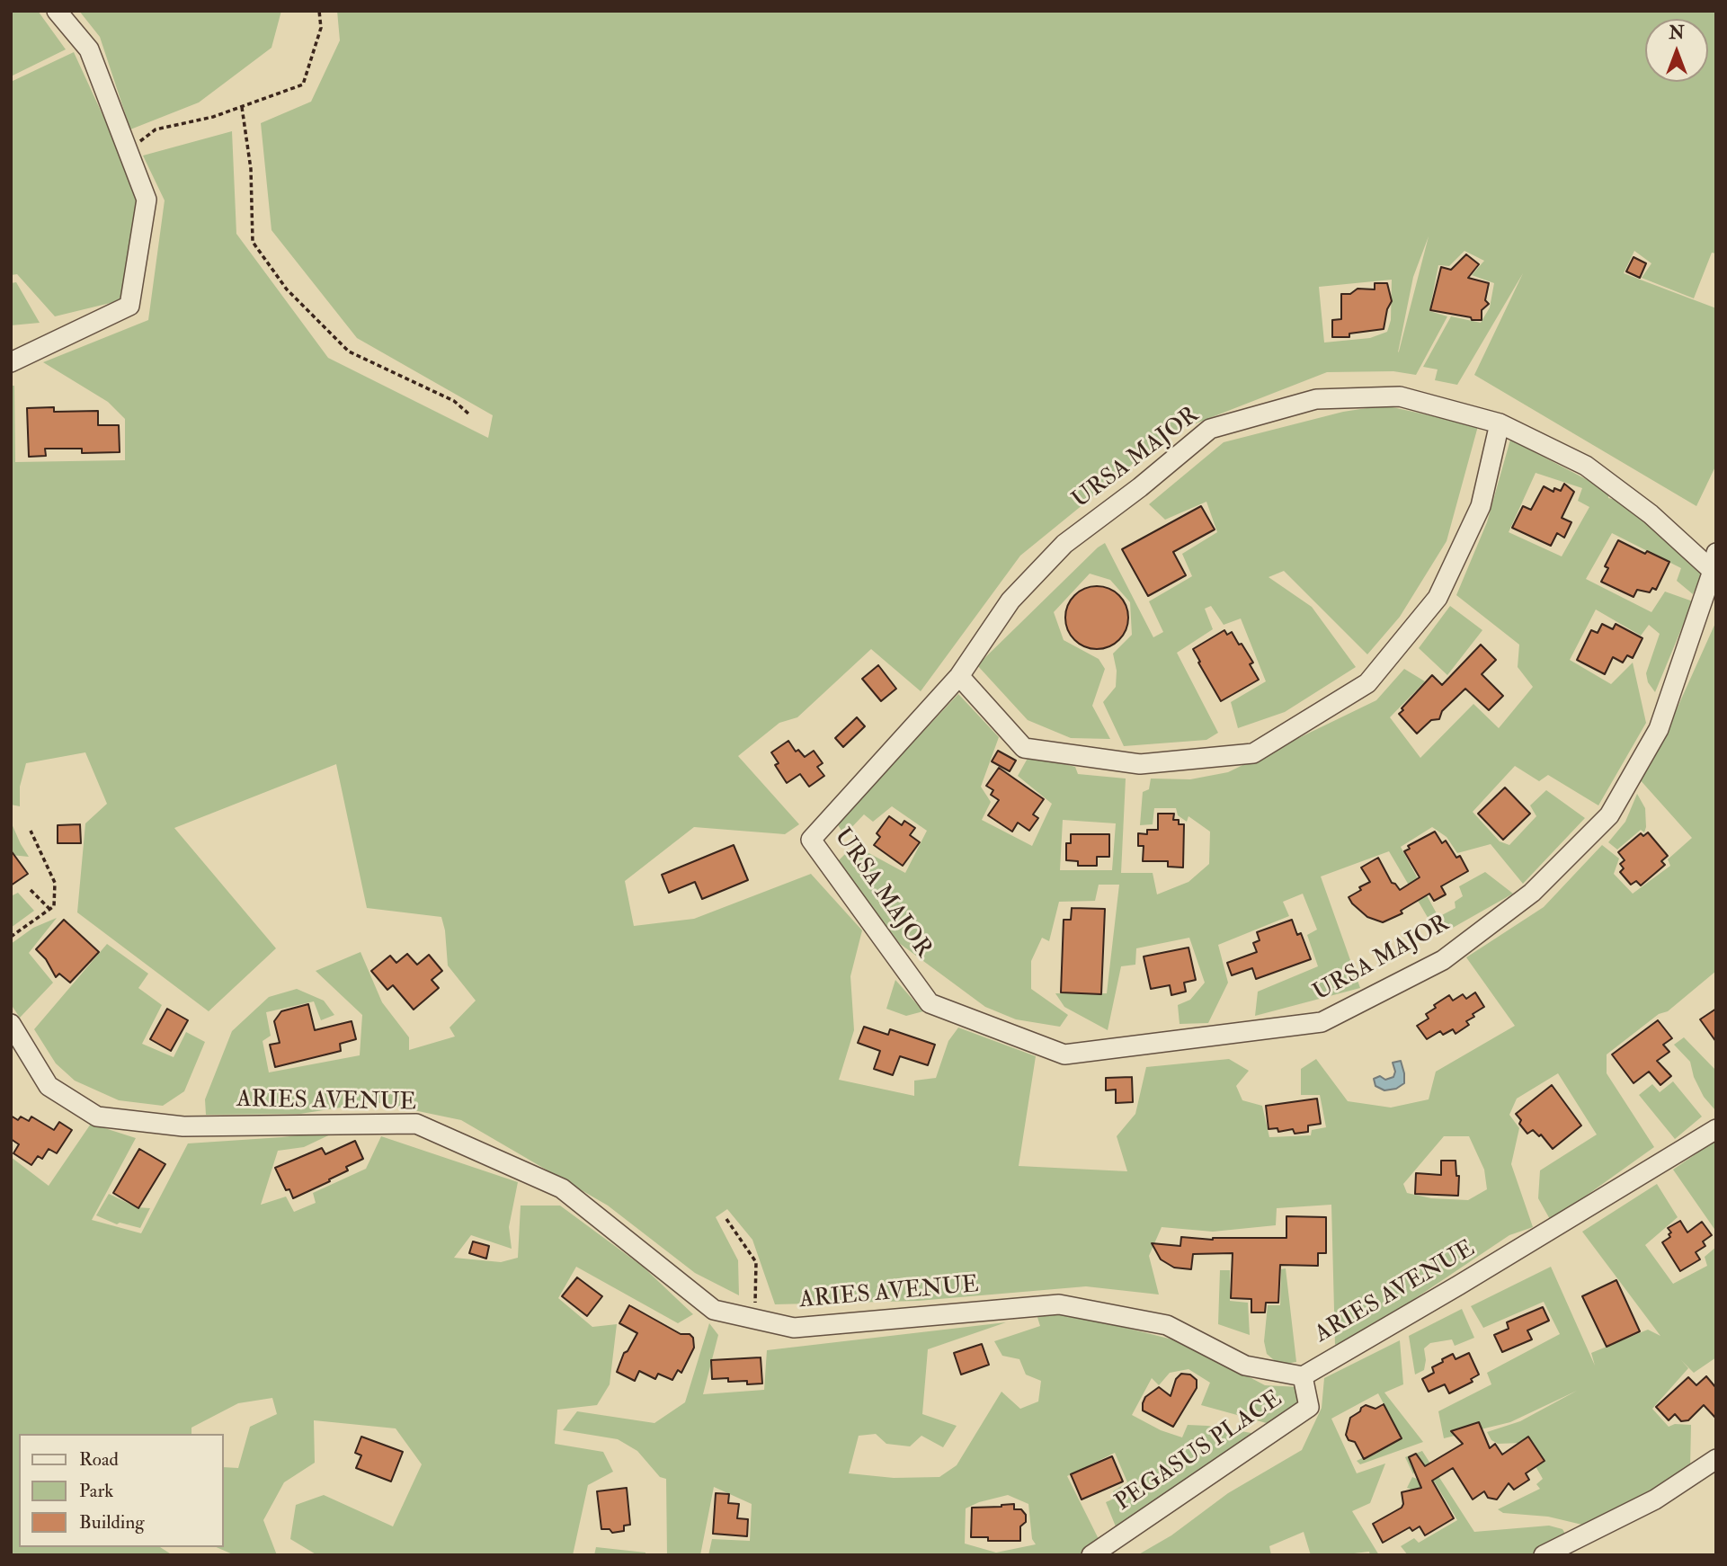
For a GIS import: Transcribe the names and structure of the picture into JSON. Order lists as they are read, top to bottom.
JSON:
{
  "streets": {
    "street": ["URSA MAJOR", "ARIES AVENUE", "PEGASUS PLACE"]
  },
  "crossings": [
    ["ARIES AVENUE", "PEGASUS PLACE"]
  ],
  "legend": ["Road", "Park", "Building"],
  "north": "top"
}
